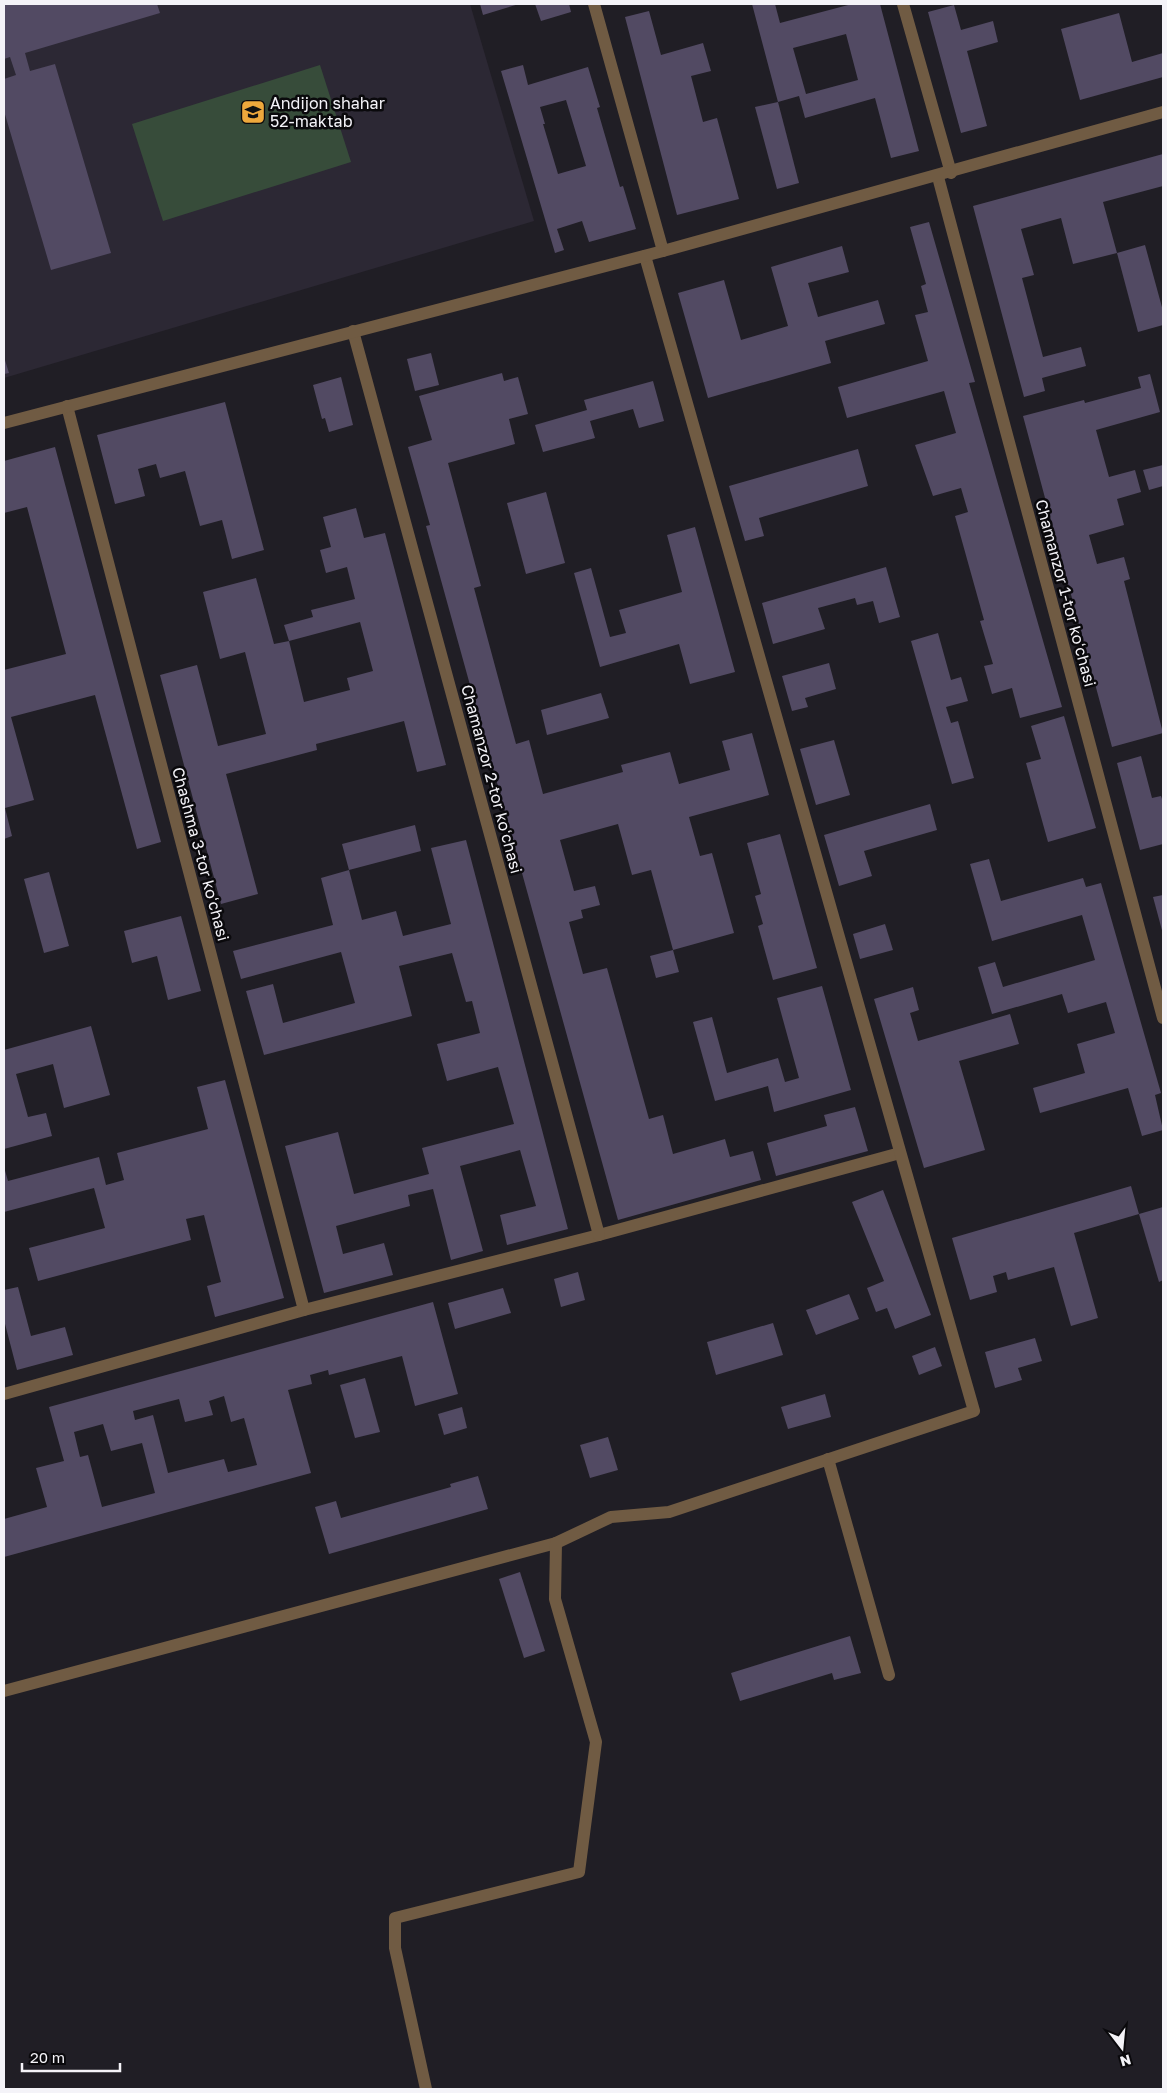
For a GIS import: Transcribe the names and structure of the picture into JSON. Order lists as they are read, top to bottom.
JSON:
{
  "streets": {
    "street": ["Chamanzor 1-tor koʻchasi", "Chamanzor 2-tor koʻchasi", "Chashma 3-tor koʻchasi"]
  },
  "places": {
    "school or university": ["Andijon shahar 52-maktab"]
  },
  "scale_bar": "20 m",
  "north": "bottom"
}
